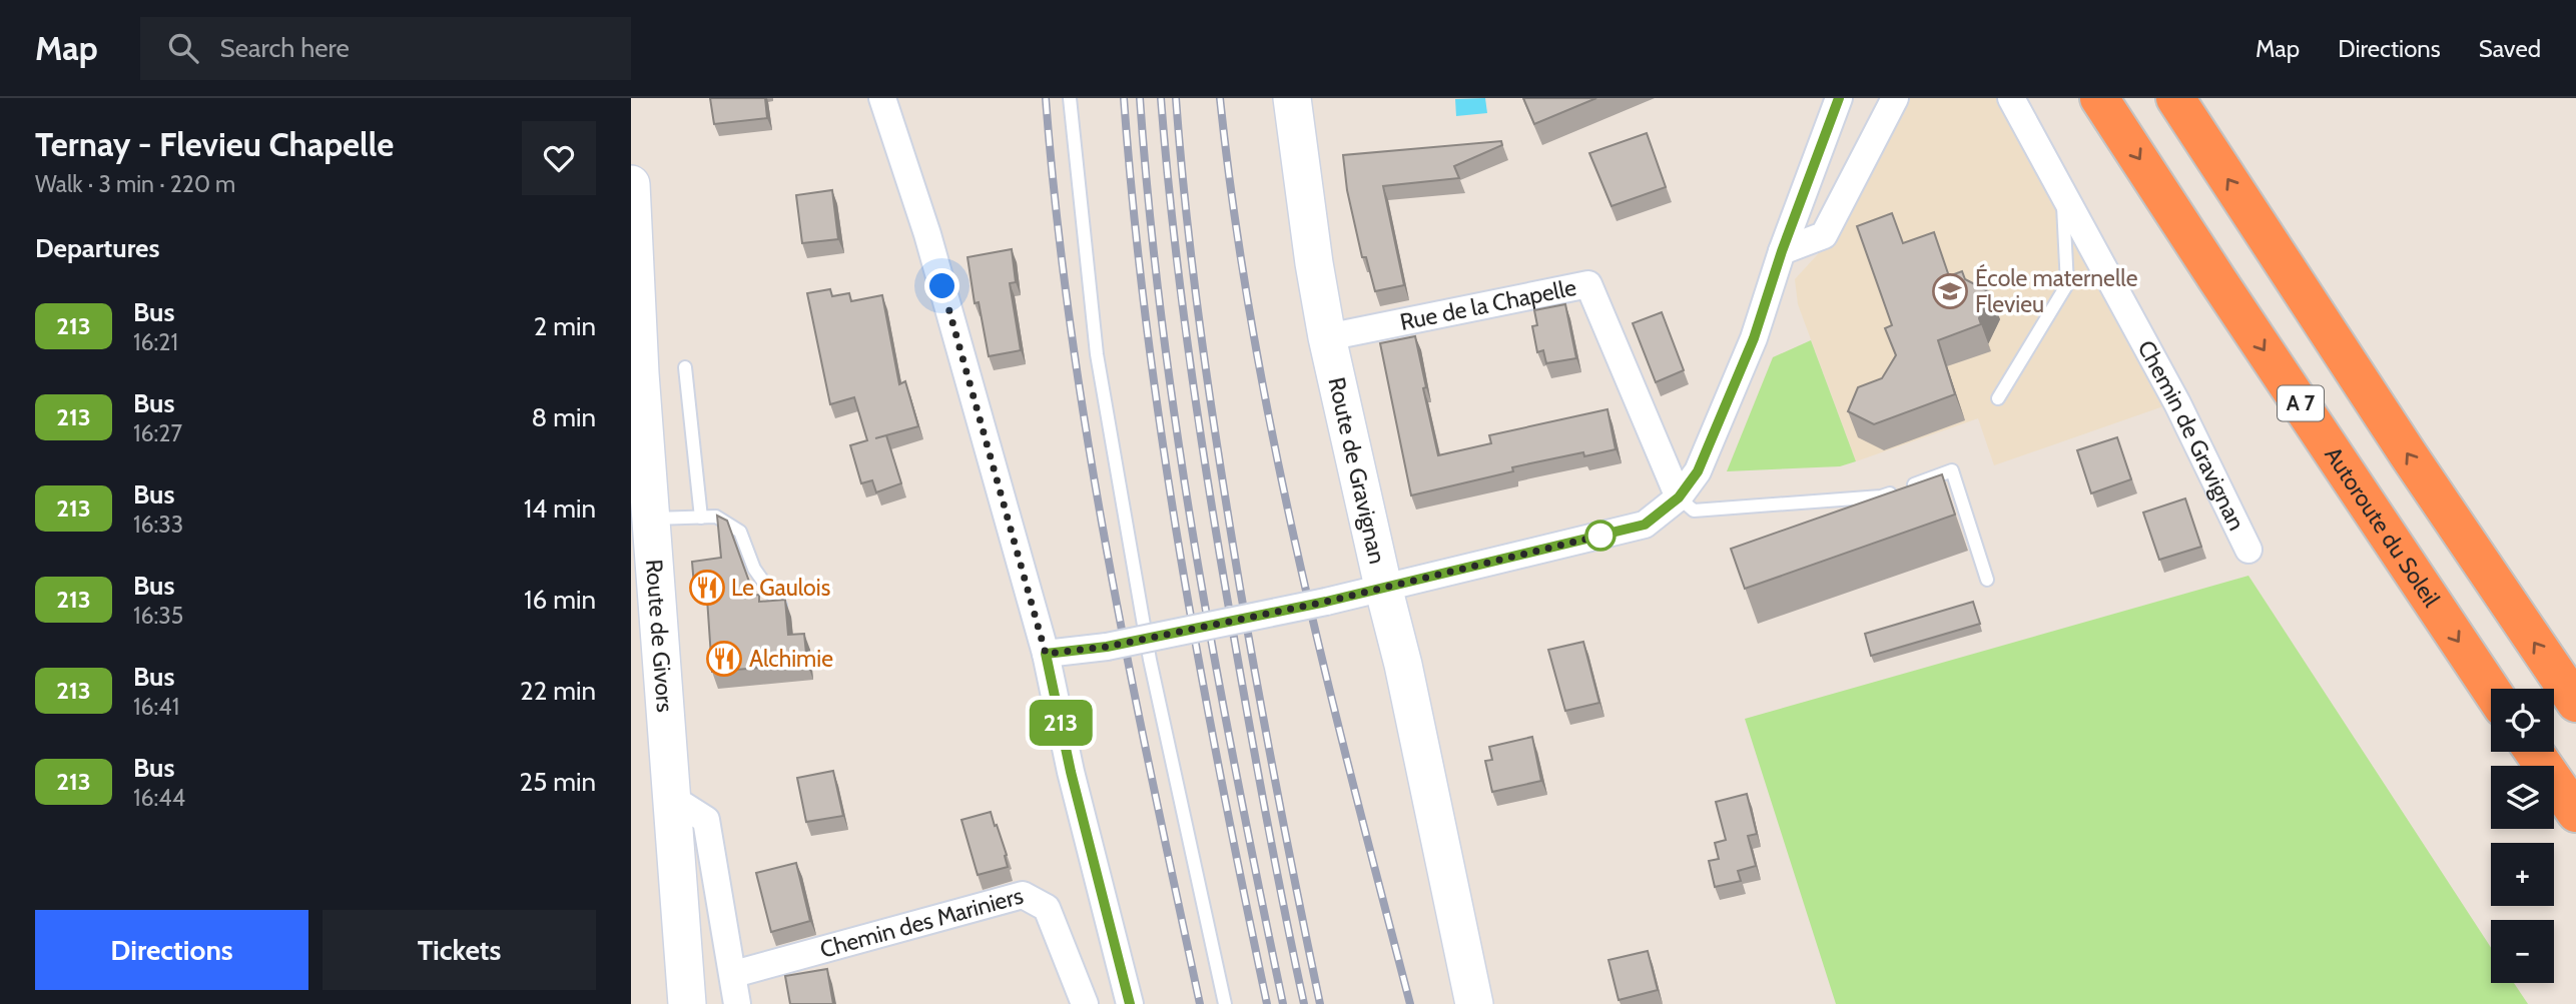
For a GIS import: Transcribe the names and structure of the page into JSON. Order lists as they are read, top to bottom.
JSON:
{
  "streets": {
    "highway": ["A 7", "Autoroute du Soleil"],
    "street": [
      "Rue de la Chapelle",
      "Chemin de Gravignan",
      "Route de Gravignan",
      "Route de Givors",
      "Chemin des Mariniers"
    ]
  },
  "crossings": [
    ["Rue de la Chapelle", "Route de Gravignan"]
  ],
  "places": {
    "school or university": ["École maternelle Flevieu"],
    "restaurant": ["Le Gaulois", "Alchimie"]
  },
  "lines": ["bus line 213"],
  "page": {
    "header": "Map",
    "search": "Search here",
    "nav": ["Map", "Directions", "Saved"],
    "heading": [
      ["Ternay - Flevieu Chapelle", "Walk · 3 min · 220 m"],
      "Departures"
    ],
    "on_map": "213",
    "list": [
      {
        "mark": "213",
        "name": "Bus",
        "note": "16:21",
        "value": "2 min"
      },
      {
        "mark": "213",
        "name": "Bus",
        "note": "16:27",
        "value": "8 min"
      },
      {
        "mark": "213",
        "name": "Bus",
        "note": "16:33",
        "value": "14 min"
      },
      {
        "mark": "213",
        "name": "Bus",
        "note": "16:35",
        "value": "16 min"
      },
      {
        "mark": "213",
        "name": "Bus",
        "note": "16:41",
        "value": "22 min"
      },
      {
        "mark": "213",
        "name": "Bus",
        "note": "16:44",
        "value": "25 min"
      }
    ],
    "map_buttons": ["+", "−"],
    "buttons": ["Directions", "Tickets"]
  }
}
